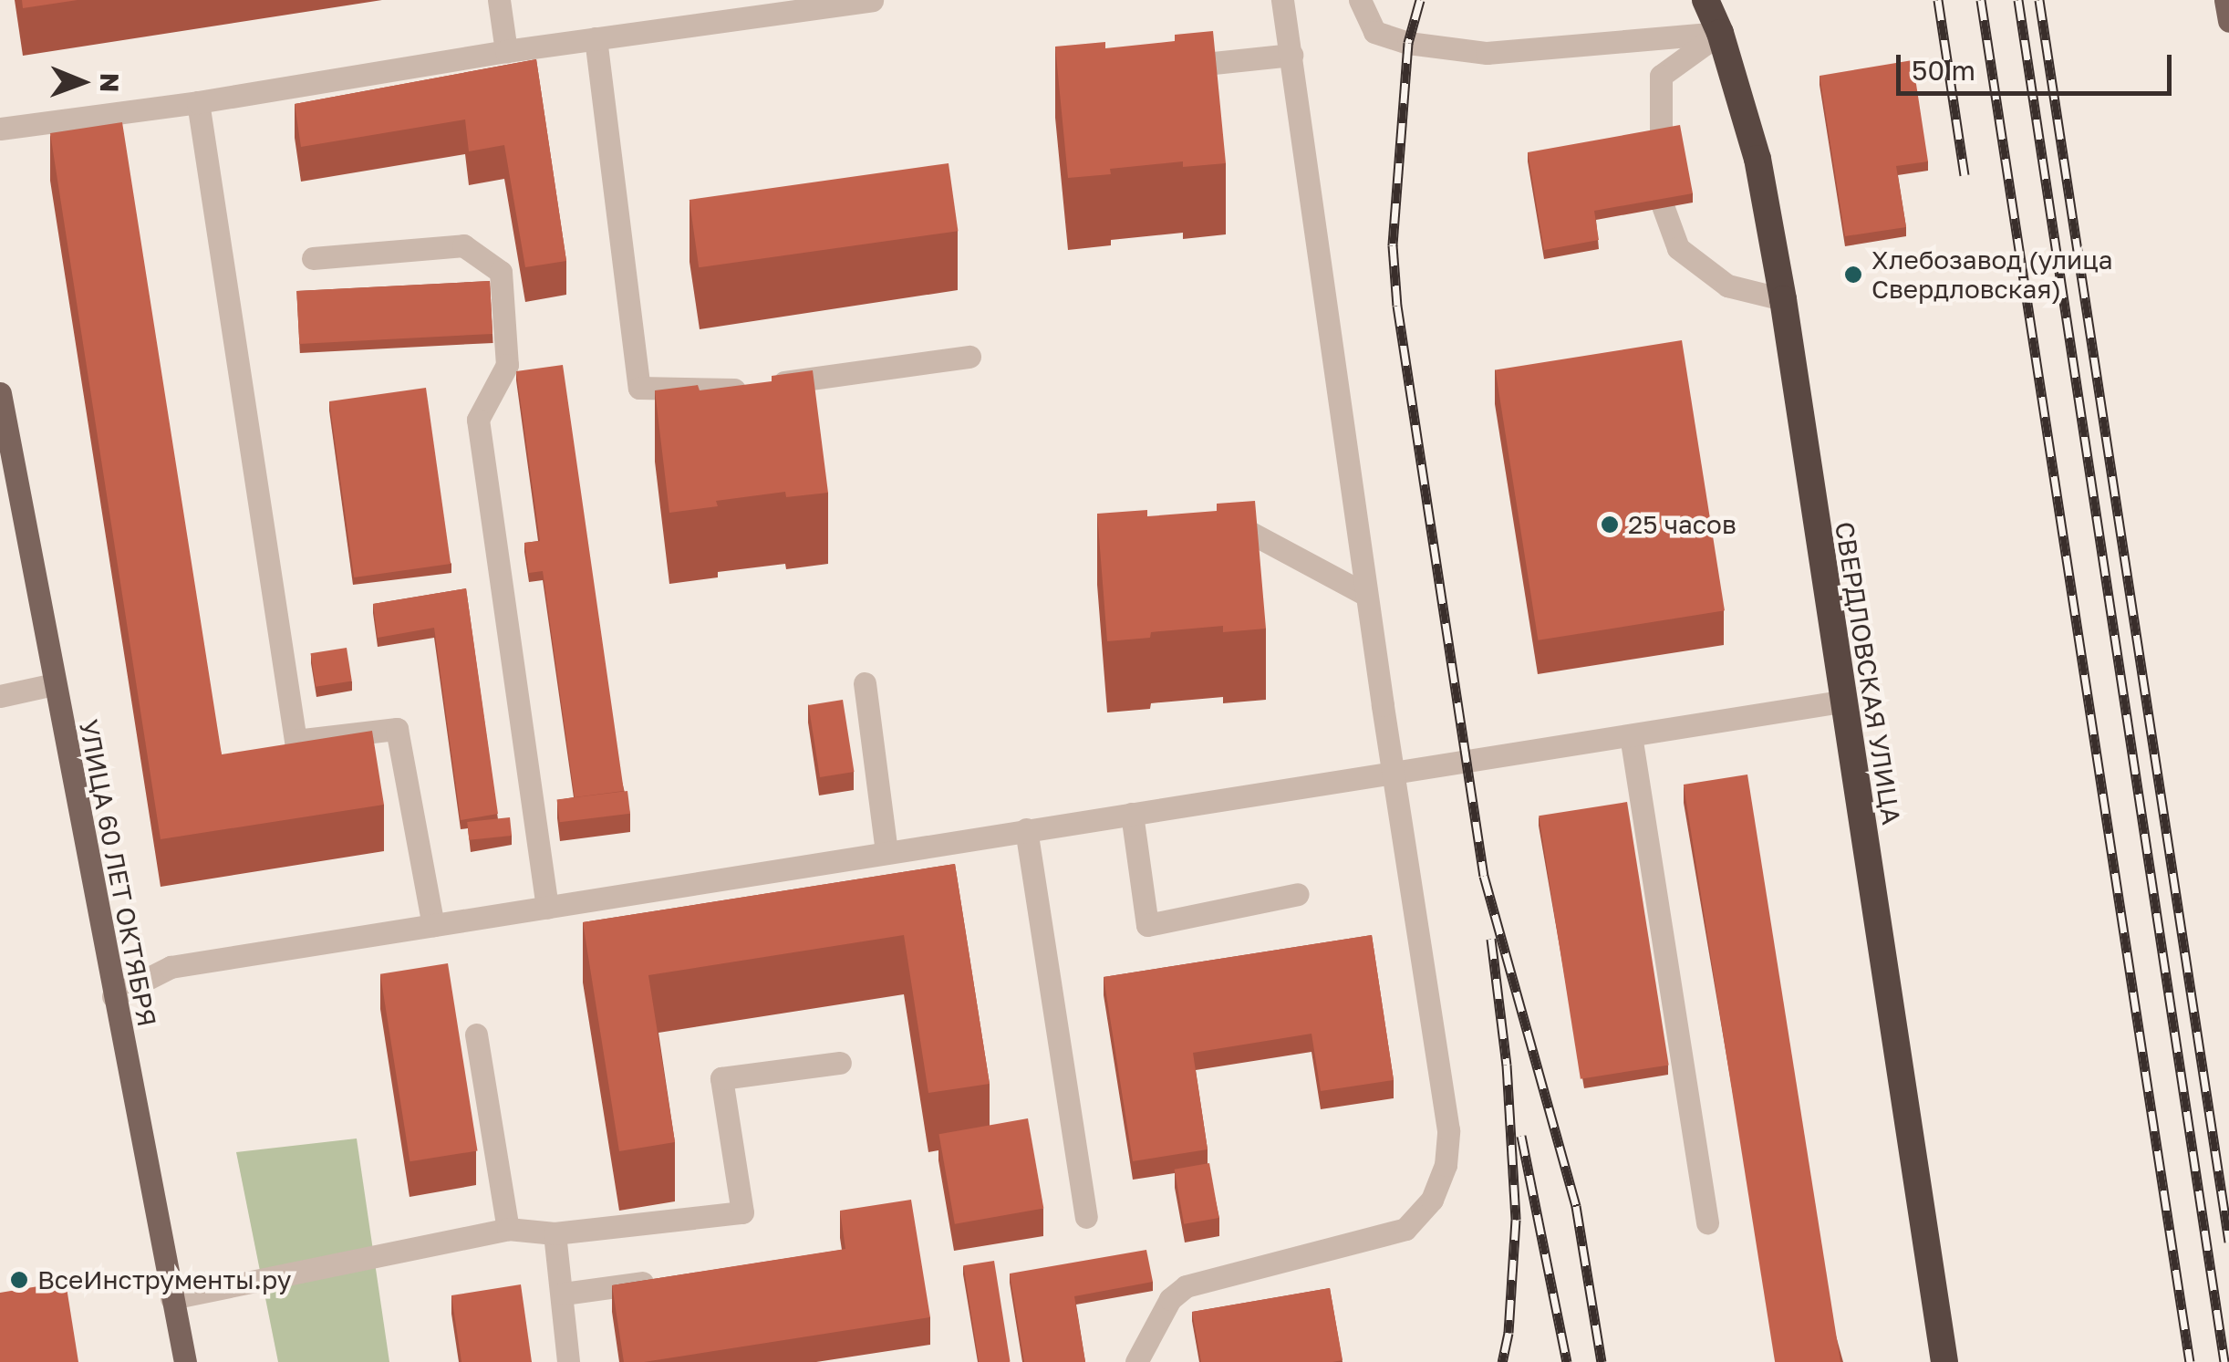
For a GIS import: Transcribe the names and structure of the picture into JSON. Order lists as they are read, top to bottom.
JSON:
{
  "streets": {
    "highway": ["СВЕРДЛОВСКАЯ УЛИЦА"],
    "main road": ["УЛИЦА 60 ЛЕТ ОКТЯБРЯ"]
  },
  "places": ["Хлебозавод (улица Свердловская)", "25 часов", "ВсеИнструменты.ру"],
  "scale_bar": "50 m",
  "north": "right"
}
